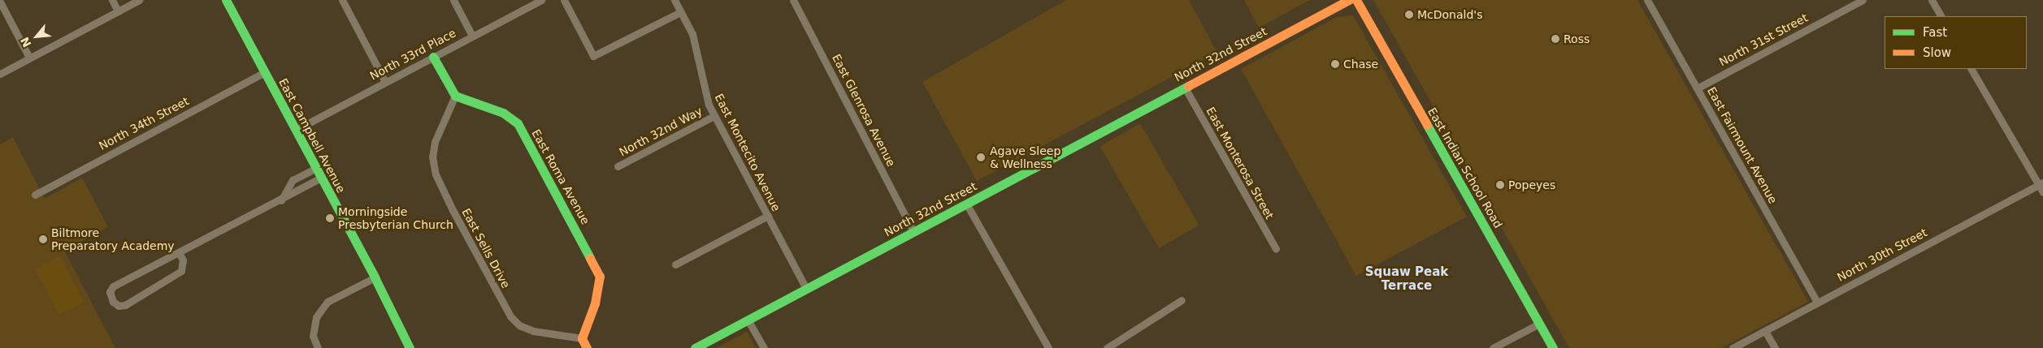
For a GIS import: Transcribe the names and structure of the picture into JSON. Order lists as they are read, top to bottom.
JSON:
{
  "streets": {
    "main road": [
      "North 32nd Street",
      "East Campbell Avenue",
      "East Indian School Road",
      "East Roma Avenue"
    ],
    "street": [
      "North 31st Street",
      "North 33rd Place",
      "East Glenrosa Avenue",
      "North 34th Street",
      "North 32nd Way",
      "East Fairmount Avenue",
      "East Montecito Avenue",
      "East Monterosa Street",
      "East Sells Drive",
      "North 30th Street"
    ]
  },
  "crossings": [
    ["North 31st Street", "East Fairmount Avenue"],
    ["North 33rd Place", "East Campbell Avenue"],
    ["North 32nd Street", "East Glenrosa Avenue"],
    ["North 32nd Street", "East Montecito Avenue"],
    ["North 32nd Street", "East Monterosa Street"],
    ["North 34th Street", "East Campbell Avenue"],
    ["North 32nd Way", "East Montecito Avenue"],
    ["East Fairmount Avenue", "North 30th Street"],
    ["East Roma Avenue", "East Sells Drive"]
  ],
  "districts": ["Squaw Peak Terrace"],
  "places": [
    "McDonald's",
    "Ross",
    "Chase",
    "Agave Sleep & Wellness",
    "Popeyes",
    "Morningside Presbyterian Church",
    "Biltmore Preparatory Academy"
  ],
  "legend": ["Fast", "Slow"],
  "north": "bottom left"
}
